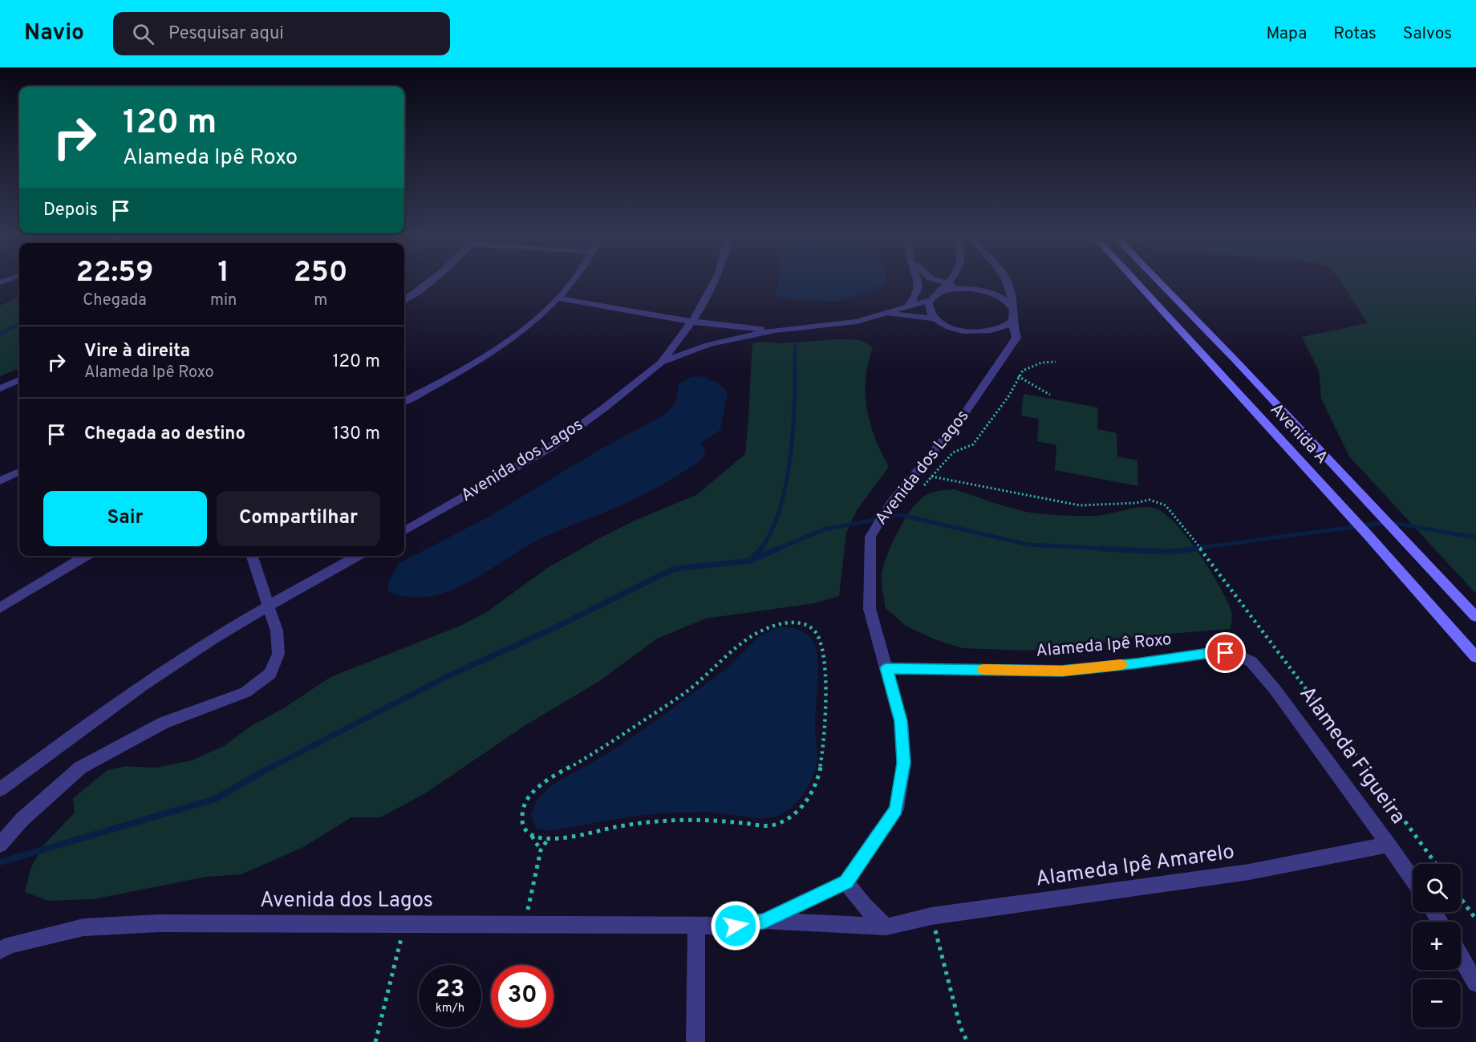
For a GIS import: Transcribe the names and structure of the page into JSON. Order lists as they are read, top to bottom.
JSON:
{
  "streets": {
    "street": [
      "Avenida A",
      "Avenida dos Lagos",
      "Alameda Ipê Roxo",
      "Alameda Figueira",
      "Alameda Ipê Amarelo"
    ]
  },
  "crossings": [
    ["Avenida dos Lagos", "Alameda Ipê Roxo"],
    ["Avenida dos Lagos", "Alameda Ipê Amarelo"],
    ["Alameda Ipê Roxo", "Alameda Figueira"],
    ["Alameda Figueira", "Alameda Ipê Amarelo"]
  ],
  "page": {
    "header": "Navio",
    "search": "Pesquisar aqui",
    "nav": ["Mapa", "Rotas", "Salvos"],
    "turn": ["120 m", "Alameda Ipê Roxo"],
    "then": "Depois",
    "eta": [
      "22:59",
      "Chegada",
      "1",
      "min",
      "250",
      "m"
    ],
    "list": [
      {
        "name": "Vire à direita",
        "note": "Alameda Ipê Roxo",
        "value": "120 m"
      },
      {
        "name": "Chegada ao destino",
        "value": "130 m"
      }
    ],
    "buttons": ["Sair", "Compartilhar"],
    "map_buttons": ["+", "−"],
    "speed": "23 km/h",
    "limit": "30"
  }
}
